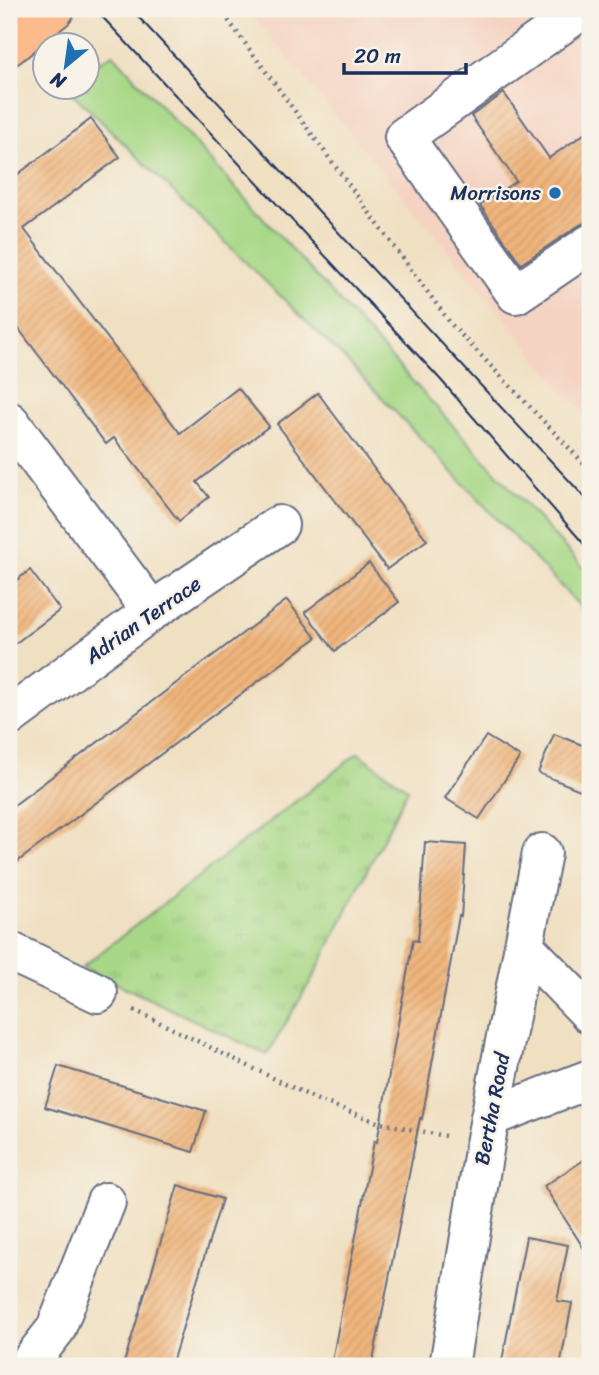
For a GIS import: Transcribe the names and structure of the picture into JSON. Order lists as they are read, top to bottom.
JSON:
{
  "streets": {
    "street": ["Adrian Terrace", "Bertha Road"]
  },
  "places": ["Morrisons"],
  "scale_bar": "20 m",
  "north": "bottom left"
}
